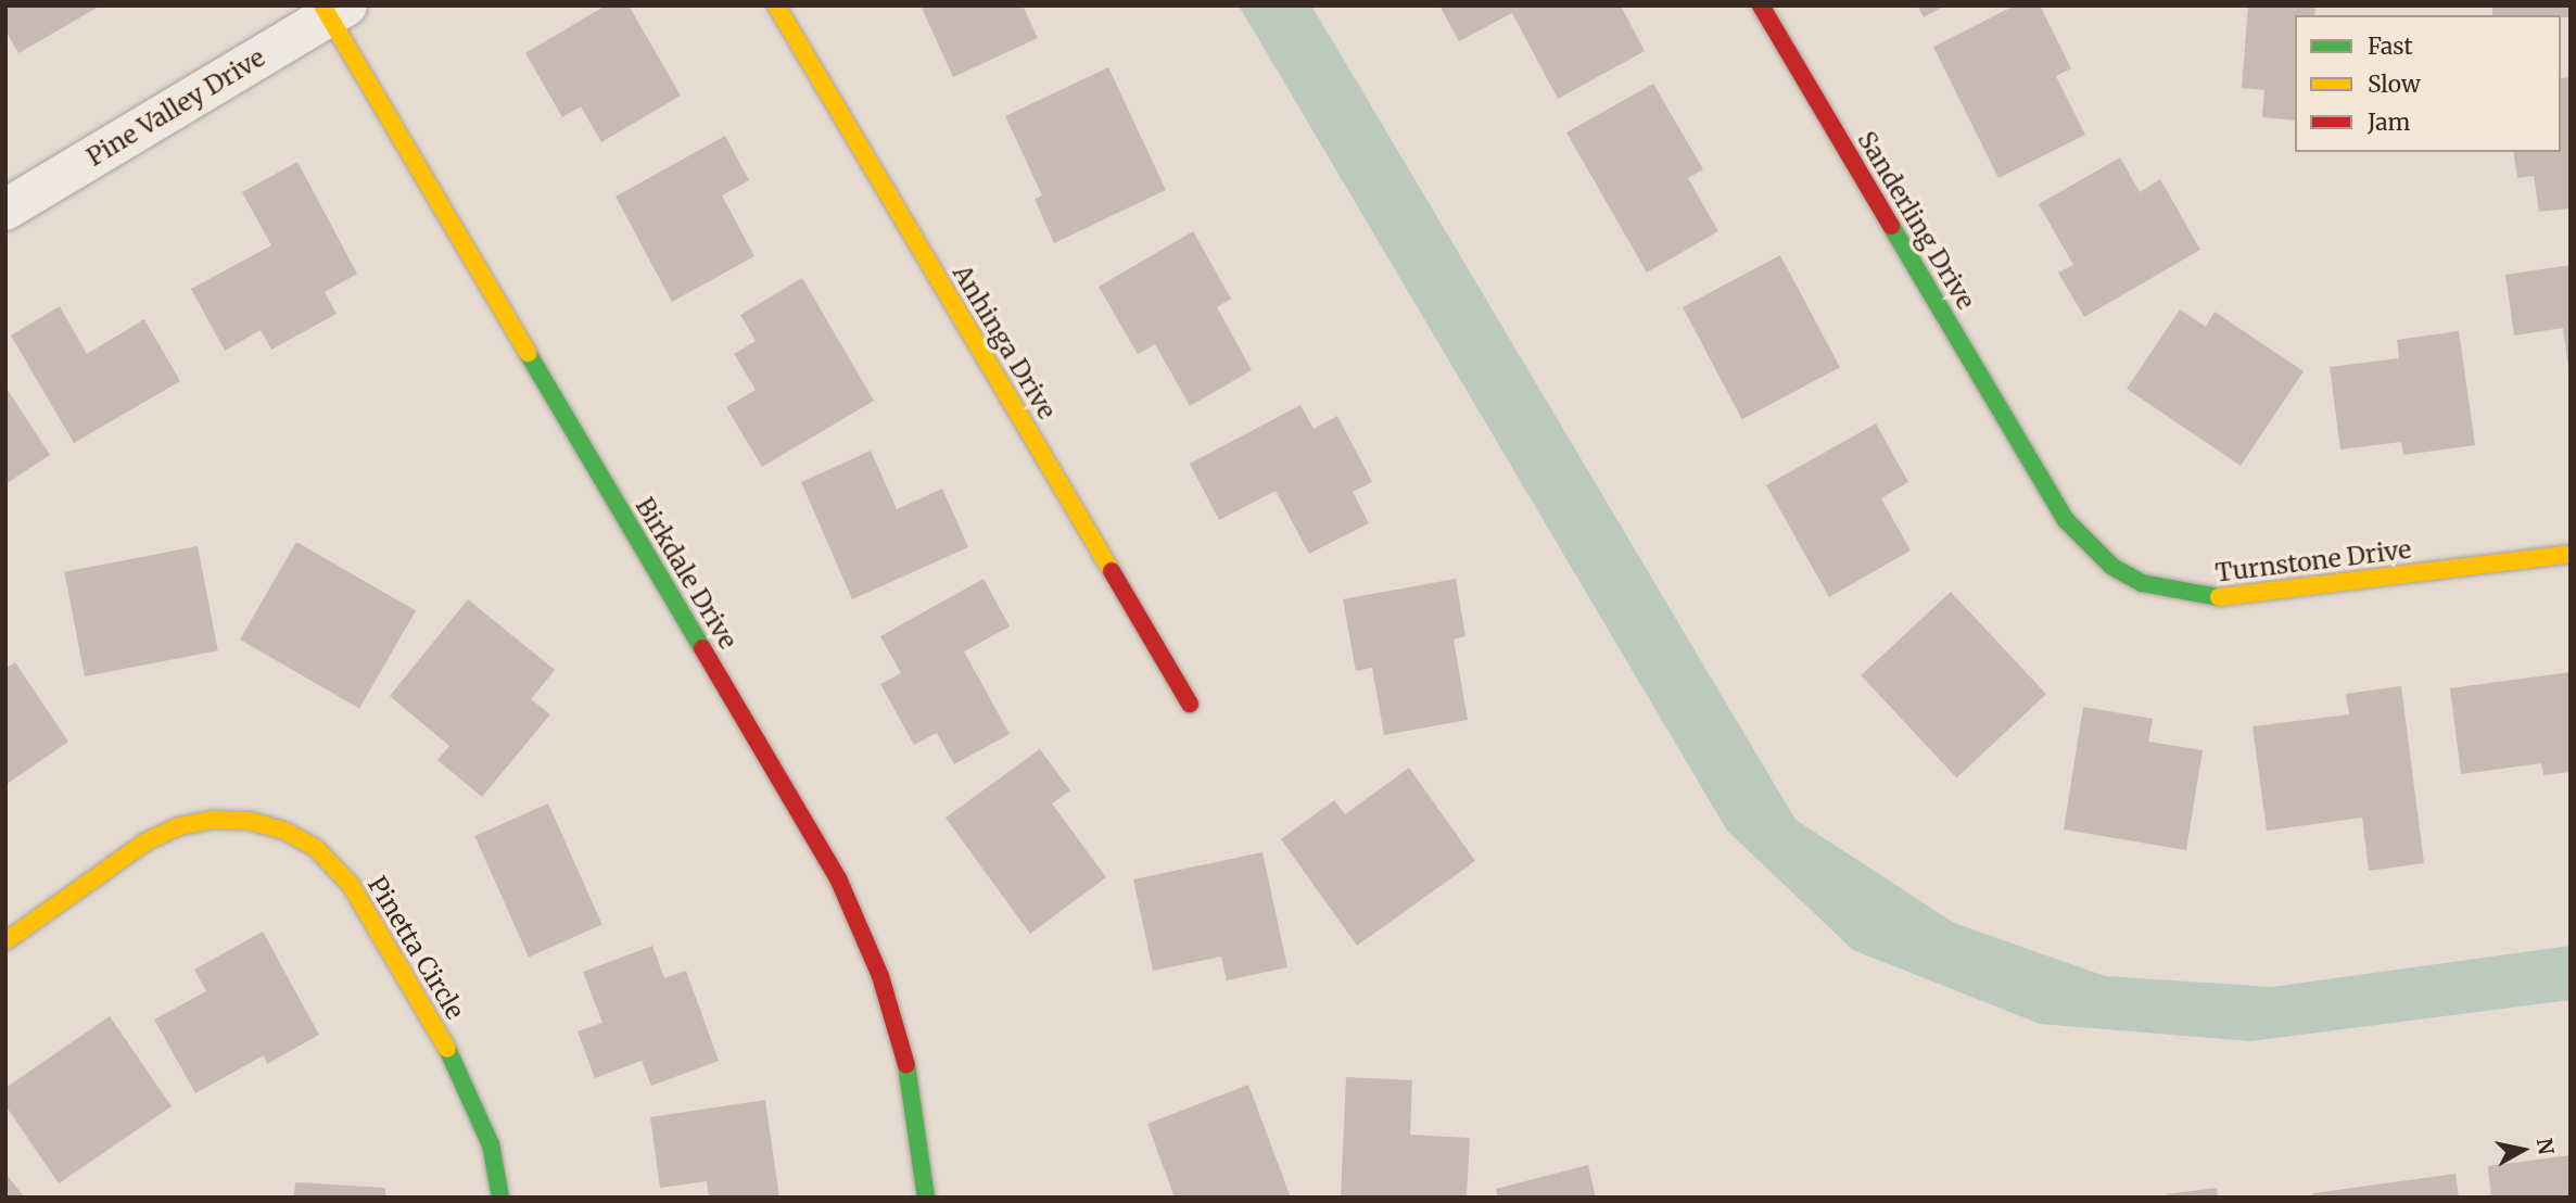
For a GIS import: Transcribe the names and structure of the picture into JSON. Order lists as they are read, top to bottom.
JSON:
{
  "streets": {
    "street": [
      "Pine Valley Drive",
      "Sanderling Drive",
      "Anhinga Drive",
      "Turnstone Drive",
      "Birkdale Drive",
      "Pinetta Circle"
    ]
  },
  "crossings": [
    ["Pine Valley Drive", "Birkdale Drive"],
    ["Sanderling Drive", "Turnstone Drive"]
  ],
  "legend": ["Fast", "Slow", "Jam"],
  "north": "right"
}
